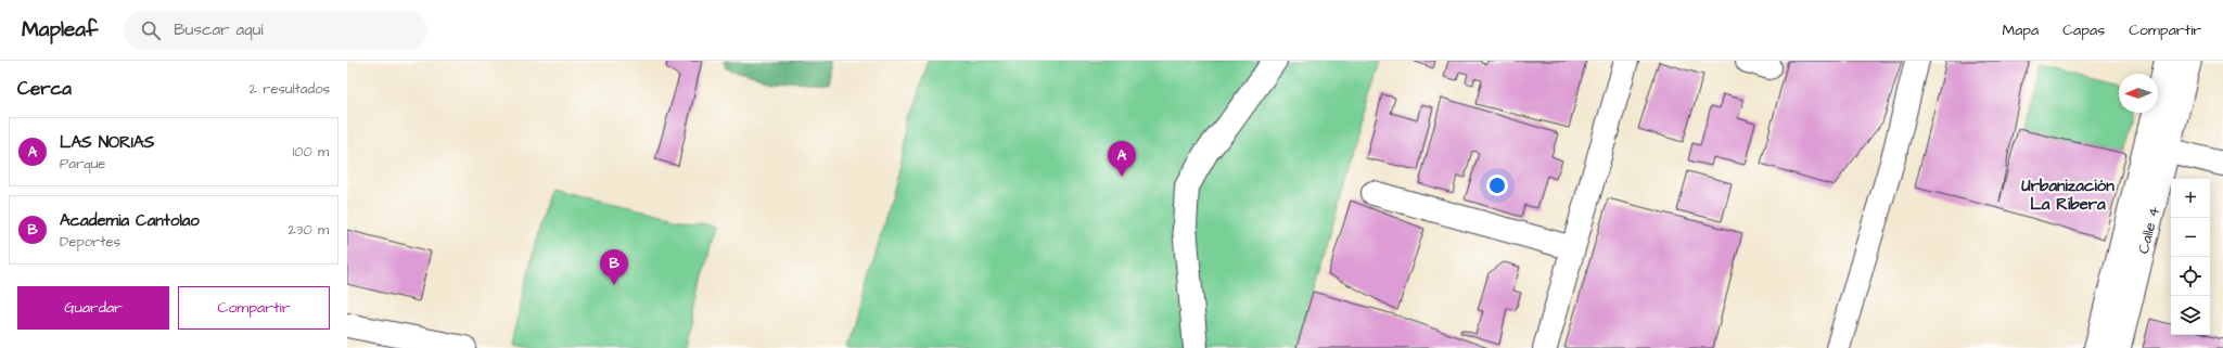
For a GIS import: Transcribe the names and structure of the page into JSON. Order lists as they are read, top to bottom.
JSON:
{
  "streets": {
    "street": ["Calle 4"]
  },
  "districts": ["Urbanización La Ribera"],
  "north": "left",
  "page": {
    "header": "Mapleaf",
    "search": "Buscar aquí",
    "nav": ["Mapa", "Capas", "Compartir"],
    "heading": ["Cerca", "2 resultados"],
    "list": [
      {
        "mark": "A",
        "name": "LAS NORIAS",
        "note": "Parque",
        "value": "100 m"
      },
      {
        "mark": "B",
        "name": "Academia Cantolao",
        "note": "Deportes",
        "value": "230 m"
      }
    ],
    "pins": ["A", "B"],
    "map_buttons": ["+", "−"],
    "buttons": ["Guardar", "Compartir"]
  }
}
